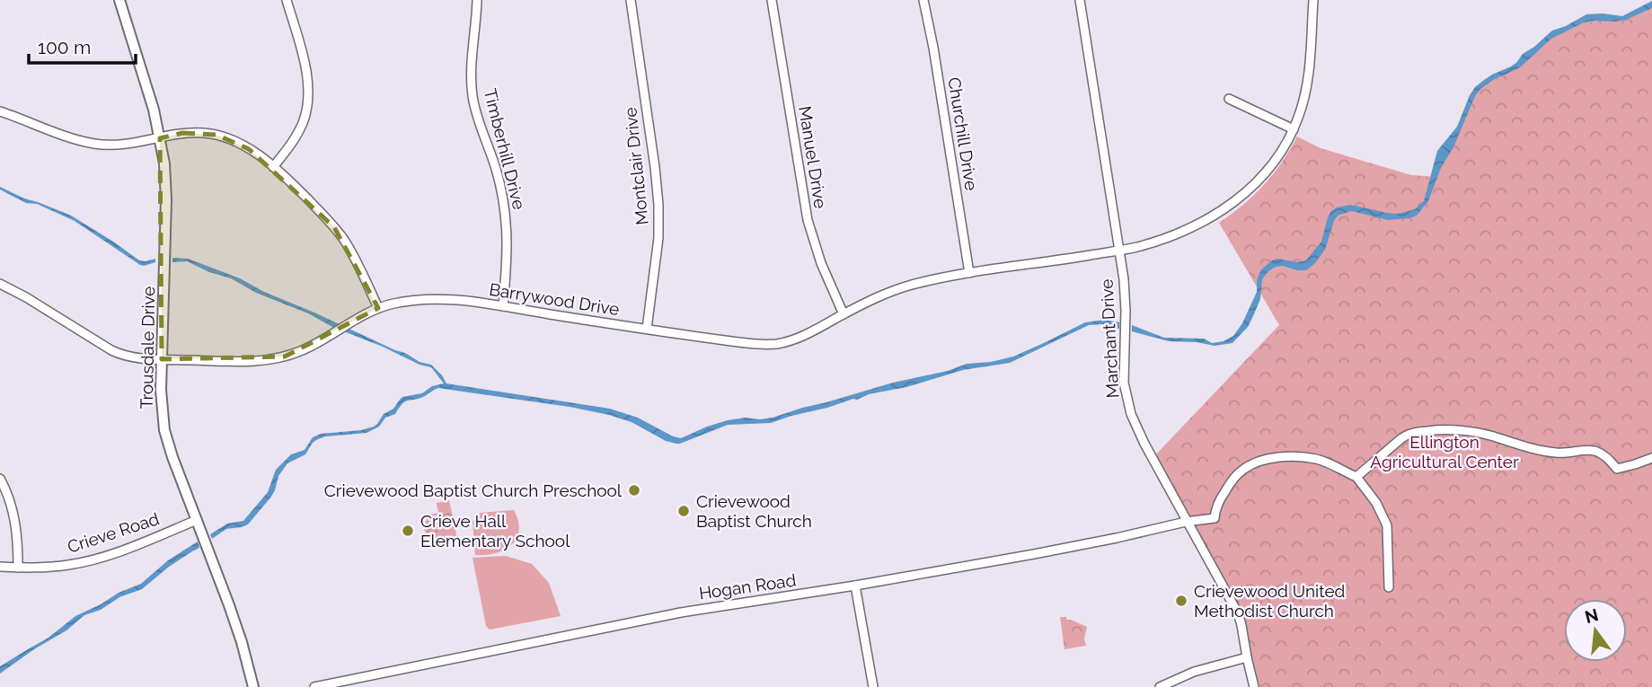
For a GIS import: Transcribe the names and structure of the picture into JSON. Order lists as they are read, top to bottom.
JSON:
{
  "streets": {
    "street": [
      "Churchill Drive",
      "Timberhill Drive",
      "Manuel Drive",
      "Montclair Drive",
      "Barrywood Drive",
      "Marchant Drive",
      "Trousdale Drive",
      "Crieve Road",
      "Hogan Road"
    ]
  },
  "crossings": [
    ["Churchill Drive", "Barrywood Drive"],
    ["Timberhill Drive", "Barrywood Drive"],
    ["Manuel Drive", "Barrywood Drive"],
    ["Montclair Drive", "Barrywood Drive"],
    ["Barrywood Drive", "Marchant Drive"],
    ["Barrywood Drive", "Trousdale Drive"],
    ["Marchant Drive", "Hogan Road"],
    ["Trousdale Drive", "Crieve Road"]
  ],
  "parks": ["Ellington Agricultural Center"],
  "places": [
    "Crievewood Baptist Church Preschool",
    "Crievewood Baptist Church",
    "Crieve Hall Elementary School",
    "Crievewood United Methodist Church"
  ],
  "scale_bar": "100 m",
  "north": "top"
}
